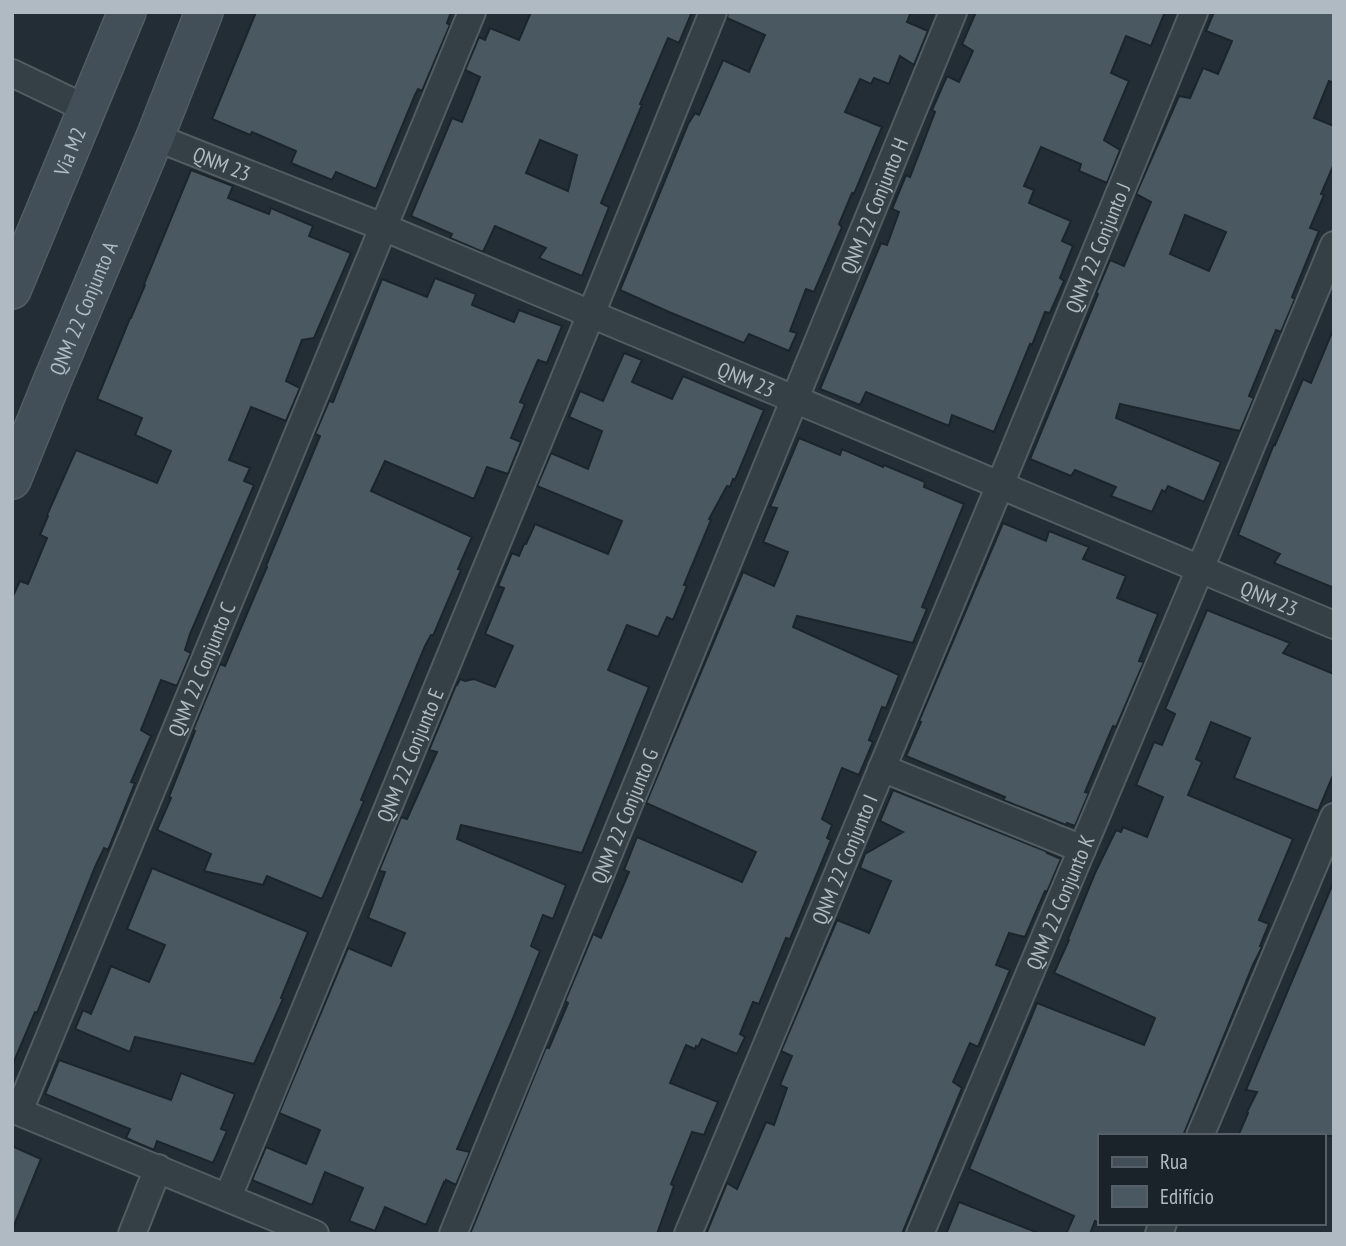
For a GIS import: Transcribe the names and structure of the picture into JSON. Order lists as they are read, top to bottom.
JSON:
{
  "streets": {
    "main road": ["Via M2", "QNM 22 Conjunto A"],
    "street": [
      "QNM 23",
      "QNM 22 Conjunto H",
      "QNM 22 Conjunto J",
      "QNM 22 Conjunto C",
      "QNM 22 Conjunto E",
      "QNM 22 Conjunto G",
      "QNM 22 Conjunto I",
      "QNM 22 Conjunto K"
    ]
  },
  "crossings": [
    ["QNM 23", "QNM 22 Conjunto H"],
    ["QNM 23", "QNM 22 Conjunto J"],
    ["QNM 23", "QNM 22 Conjunto A"],
    ["QNM 23", "QNM 22 Conjunto C"],
    ["QNM 23", "QNM 22 Conjunto E"],
    ["QNM 23", "QNM 22 Conjunto G"],
    ["QNM 23", "QNM 22 Conjunto I"],
    ["QNM 23", "QNM 22 Conjunto K"],
    ["QNM 22 Conjunto H", "QNM 22 Conjunto G"],
    ["QNM 22 Conjunto J", "QNM 22 Conjunto I"]
  ],
  "legend": ["Rua", "Edifício"]
}
